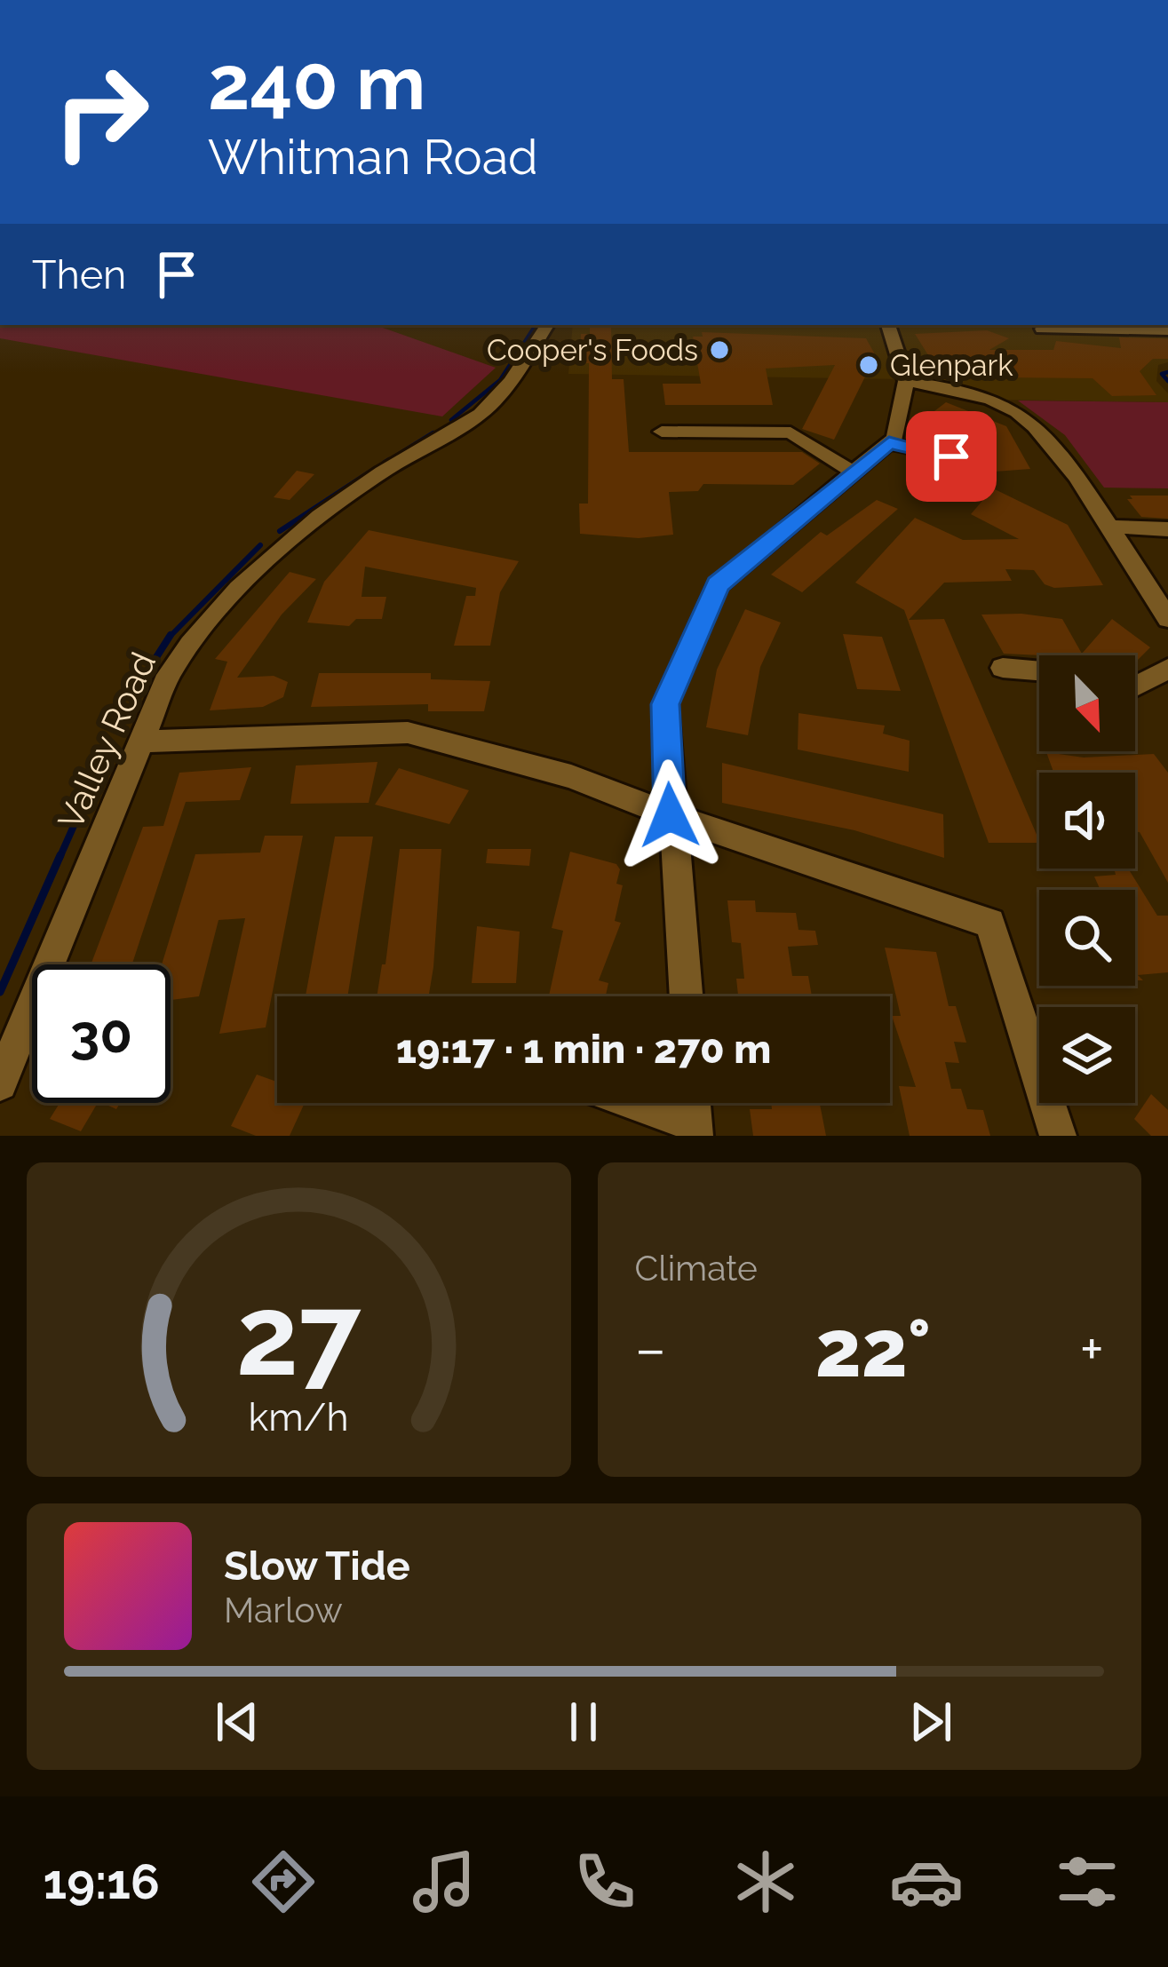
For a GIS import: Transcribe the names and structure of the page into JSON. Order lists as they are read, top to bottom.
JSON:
{
  "streets": {
    "street": ["Valley Road"]
  },
  "places": ["Cooper's Foods", "Glenpark"],
  "north": "bottom right",
  "page": {
    "turn": ["240 m", "Whitman Road"],
    "then": "Then",
    "limit": "30",
    "trip": "19:17 · 1 min · 270 m",
    "tile": "Climate",
    "heat": ["−", "22°", "+"],
    "song": ["Slow Tide", "Marlow"],
    "tabs": "19:16",
    "gauge": ["27", "km/h"]
  }
}
